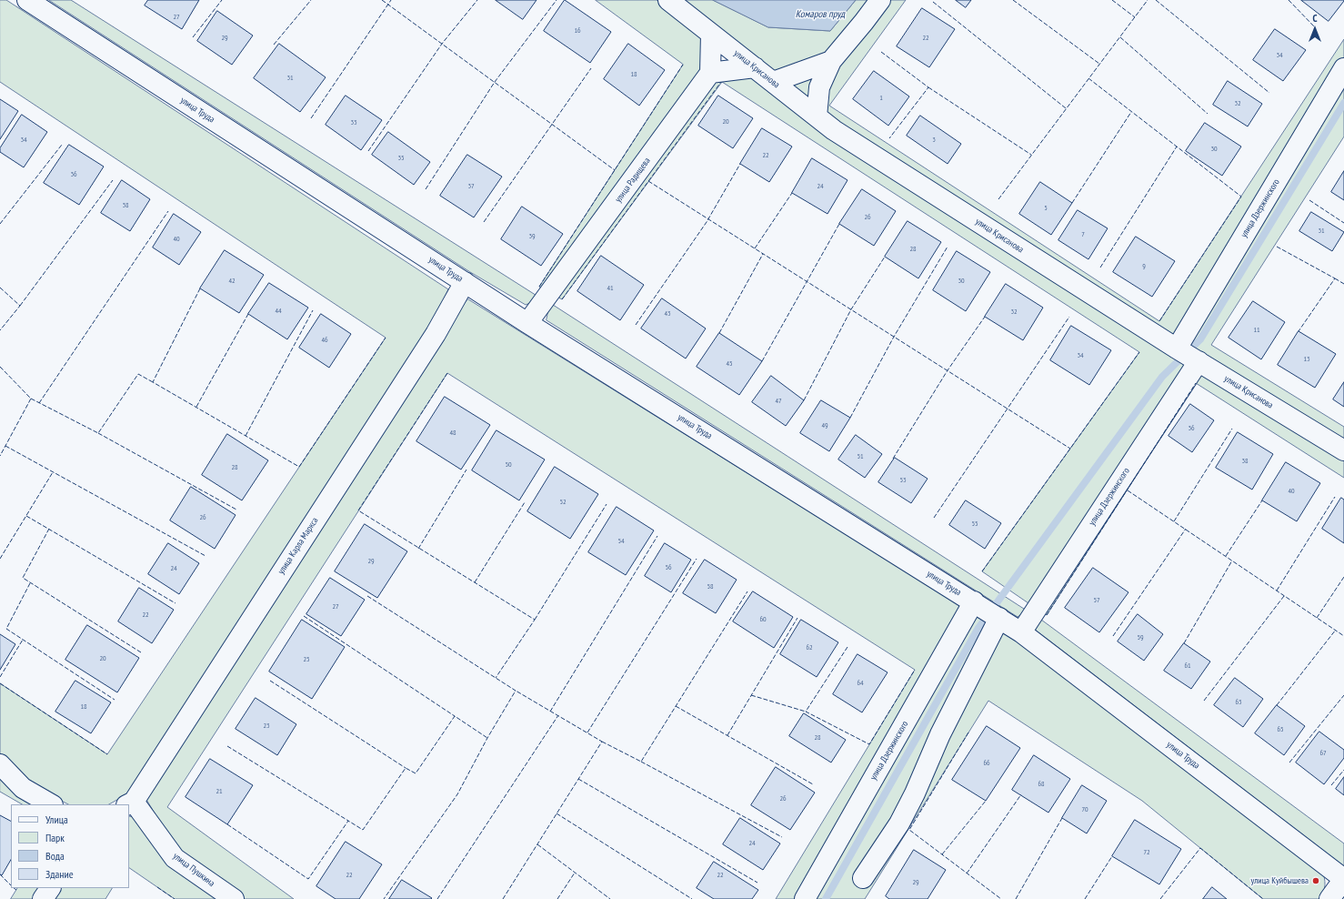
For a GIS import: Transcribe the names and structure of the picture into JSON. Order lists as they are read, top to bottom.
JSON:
{
  "streets": {
    "street": [
      "улица Крисанова",
      "улица Труда",
      "улица Радищева",
      "улица Дзержинского",
      "улица Карла Маркса",
      "улица Пушкина"
    ]
  },
  "crossings": [
    ["улица Крисанова", "улица Дзержинского"],
    ["улица Труда", "улица Радищева"],
    ["улица Труда", "улица Дзержинского"],
    ["улица Труда", "улица Карла Маркса"],
    ["улица Карла Маркса", "улица Пушкина"]
  ],
  "water": ["Комаров пруд"],
  "places": ["улица Куйбышева"],
  "house_numbers": [
    "27",
    "16",
    "29",
    "22",
    "34",
    "18",
    "31",
    "1",
    "32",
    "20",
    "33",
    "34",
    "3",
    "30",
    "22",
    "35",
    "36",
    "37",
    "24",
    "38",
    "5",
    "26",
    "31",
    "7",
    "39",
    "40",
    "28",
    "9",
    "42",
    "30",
    "41",
    "44",
    "32",
    "43",
    "11",
    "46",
    "34",
    "13",
    "45",
    "47",
    "49",
    "36",
    "48",
    "51",
    "38",
    "50",
    "28",
    "53",
    "40",
    "52",
    "26",
    "55",
    "54",
    "29",
    "56",
    "24",
    "58",
    "57",
    "27",
    "22",
    "60",
    "59",
    "62",
    "20",
    "25",
    "61",
    "64",
    "63",
    "18",
    "23",
    "65",
    "28",
    "67",
    "66",
    "68",
    "21",
    "26",
    "70",
    "24",
    "72",
    "22",
    "22",
    "29"
  ],
  "legend": [
    "Улица",
    "Парк",
    "Вода",
    "Здание"
  ],
  "north": "top"
}
